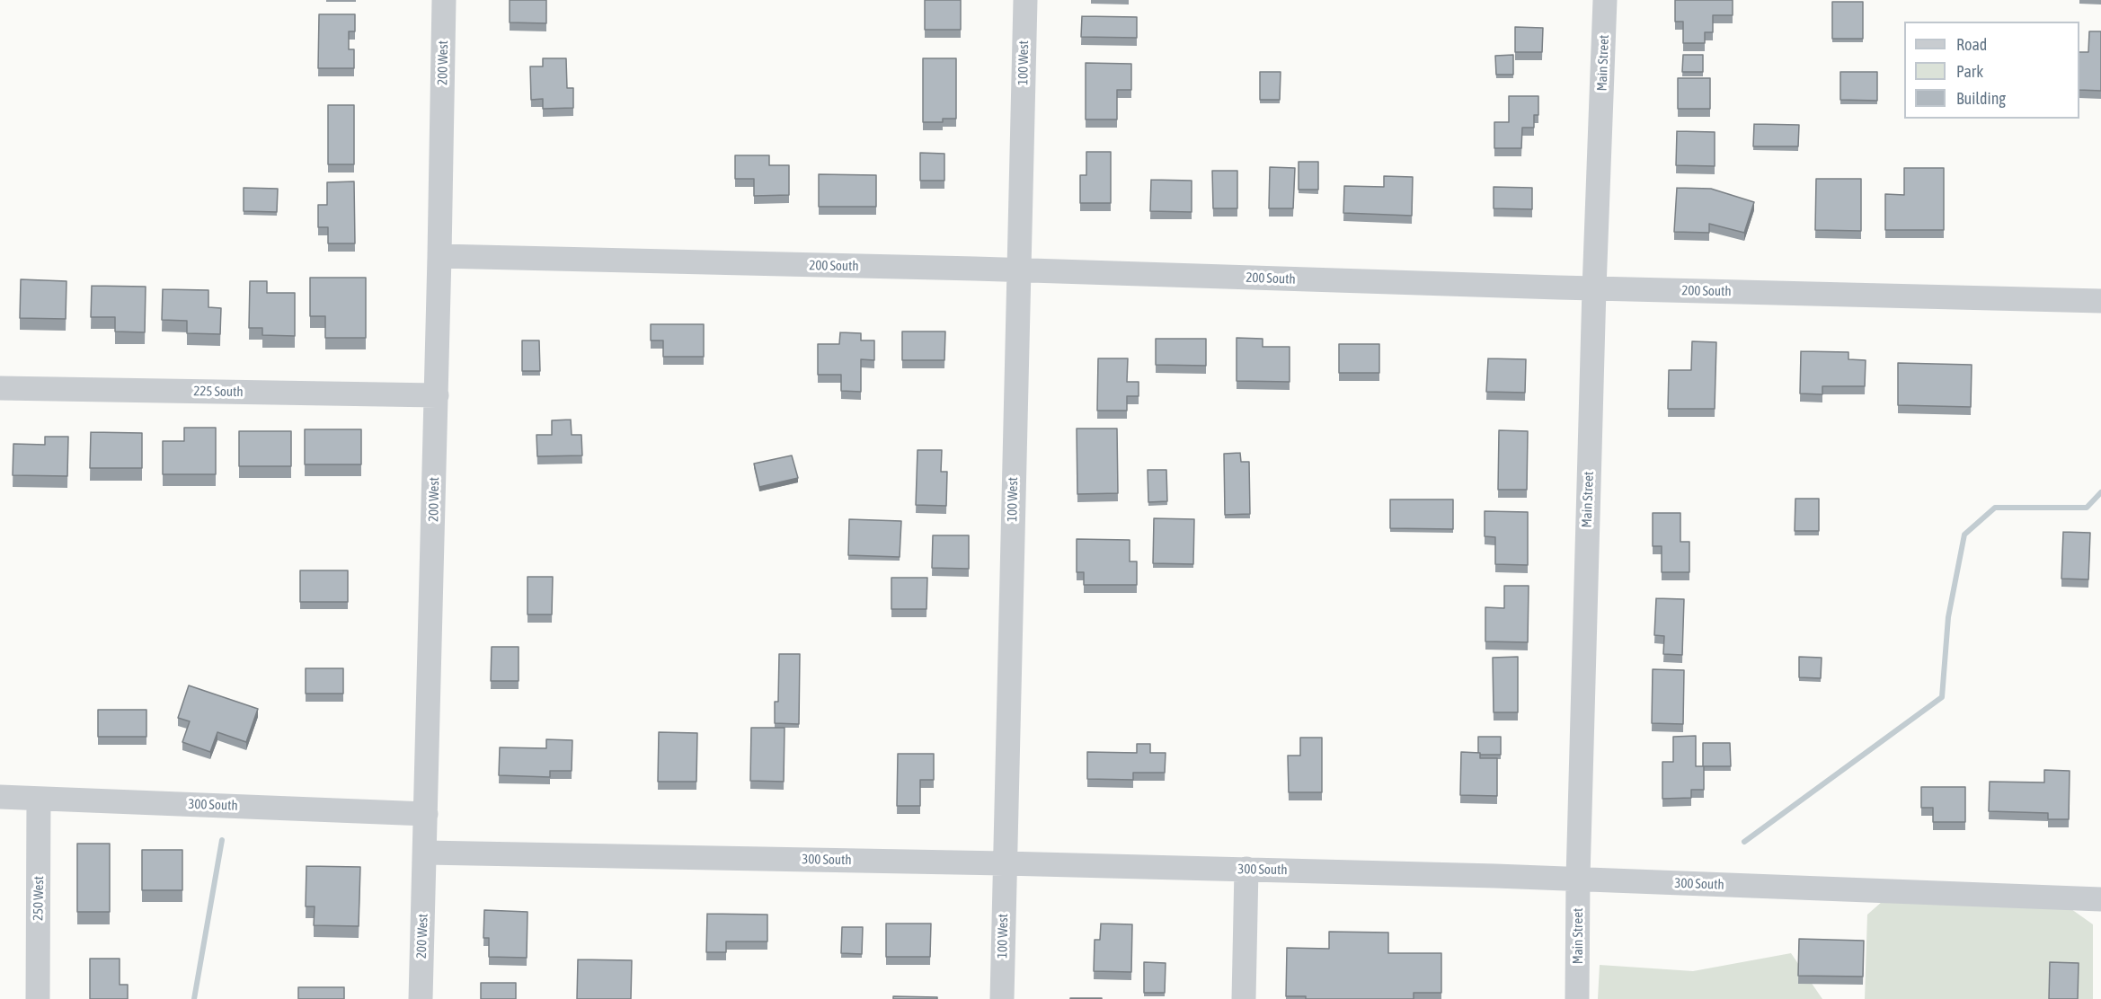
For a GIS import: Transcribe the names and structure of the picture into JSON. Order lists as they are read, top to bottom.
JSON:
{
  "streets": {
    "street": [
      "200 West",
      "100 West",
      "Main Street",
      "200 South",
      "225 South",
      "300 South",
      "250 West"
    ]
  },
  "crossings": [
    ["200 West", "200 South"],
    ["200 West", "225 South"],
    ["200 West", "300 South"],
    ["100 West", "200 South"],
    ["100 West", "300 South"],
    ["Main Street", "200 South"],
    ["Main Street", "300 South"],
    ["300 South", "250 West"]
  ],
  "legend": ["Road", "Park", "Building"]
}
